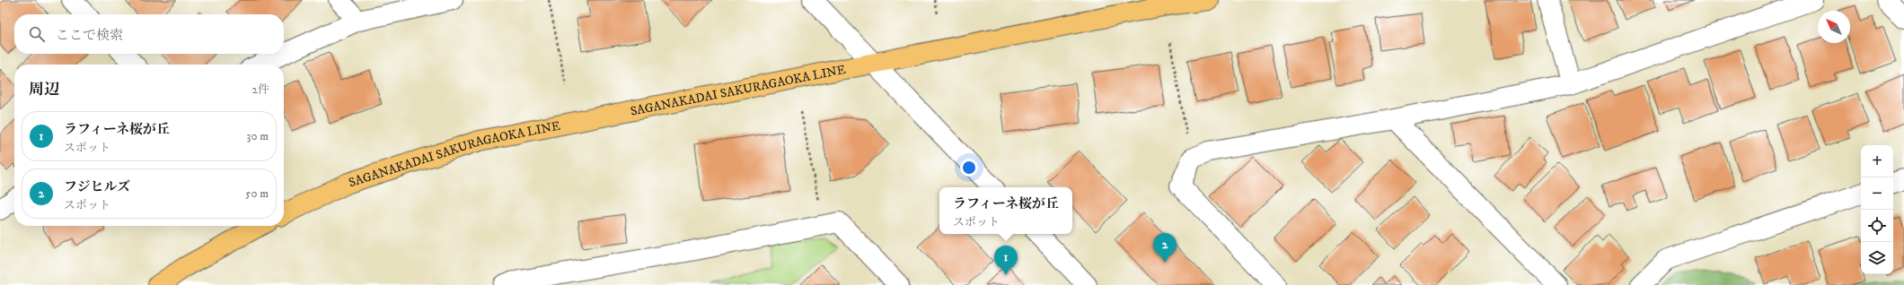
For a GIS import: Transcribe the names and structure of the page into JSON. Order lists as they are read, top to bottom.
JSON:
{
  "streets": {
    "main road": ["SAGANAKADAI SAKURAGAOKA LINE"]
  },
  "north": "top left",
  "page": {
    "search": "ここで検索",
    "heading": ["周辺", "2件"],
    "list": [
      {
        "mark": "1",
        "name": "ラフィーネ桜が丘",
        "note": "スポット",
        "value": "30 m"
      },
      {
        "mark": "2",
        "name": "フジヒルズ",
        "note": "スポット",
        "value": "50 m"
      }
    ],
    "map_buttons": ["+", "−"],
    "popup": ["ラフィーネ桜が丘", "スポット"],
    "pins": ["2", "1"]
  }
}
